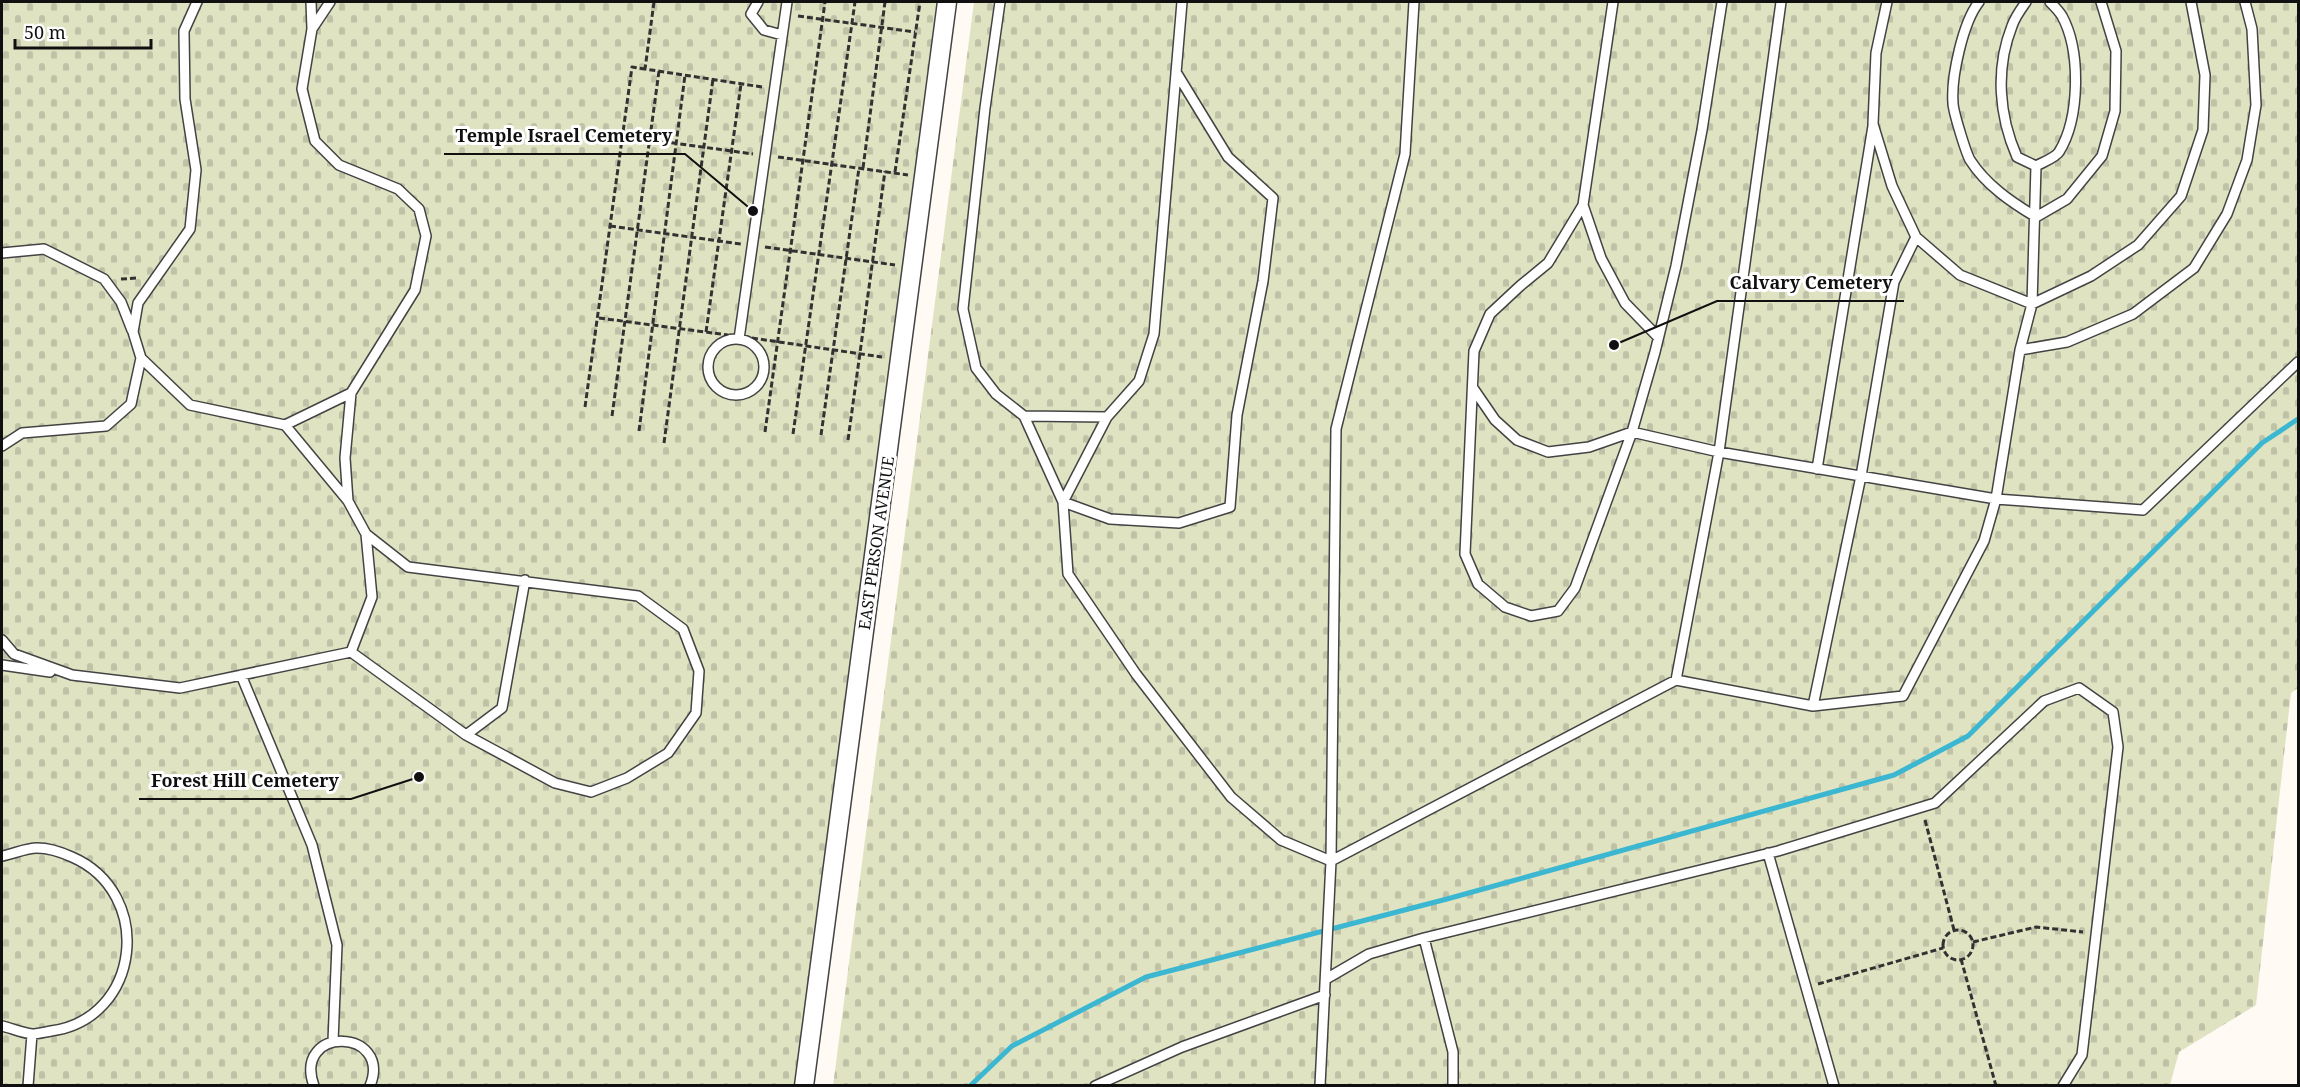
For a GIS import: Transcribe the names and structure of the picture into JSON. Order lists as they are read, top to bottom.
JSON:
{
  "streets": {
    "street": ["EAST PERSON AVENUE"]
  },
  "places": ["Temple Israel Cemetery", "Calvary Cemetery", "Forest Hill Cemetery"],
  "scale_bar": "50 m"
}
